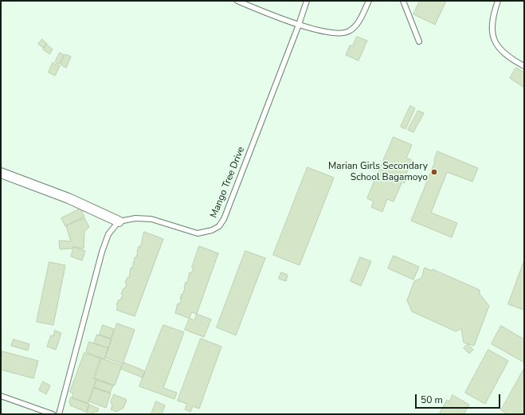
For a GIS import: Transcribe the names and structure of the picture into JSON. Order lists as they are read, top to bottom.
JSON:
{
  "streets": {
    "lane": ["Mango Tree Drive"]
  },
  "places": ["Marian Girls Secondary School Bagamoyo"],
  "scale_bar": "50 m"
}
